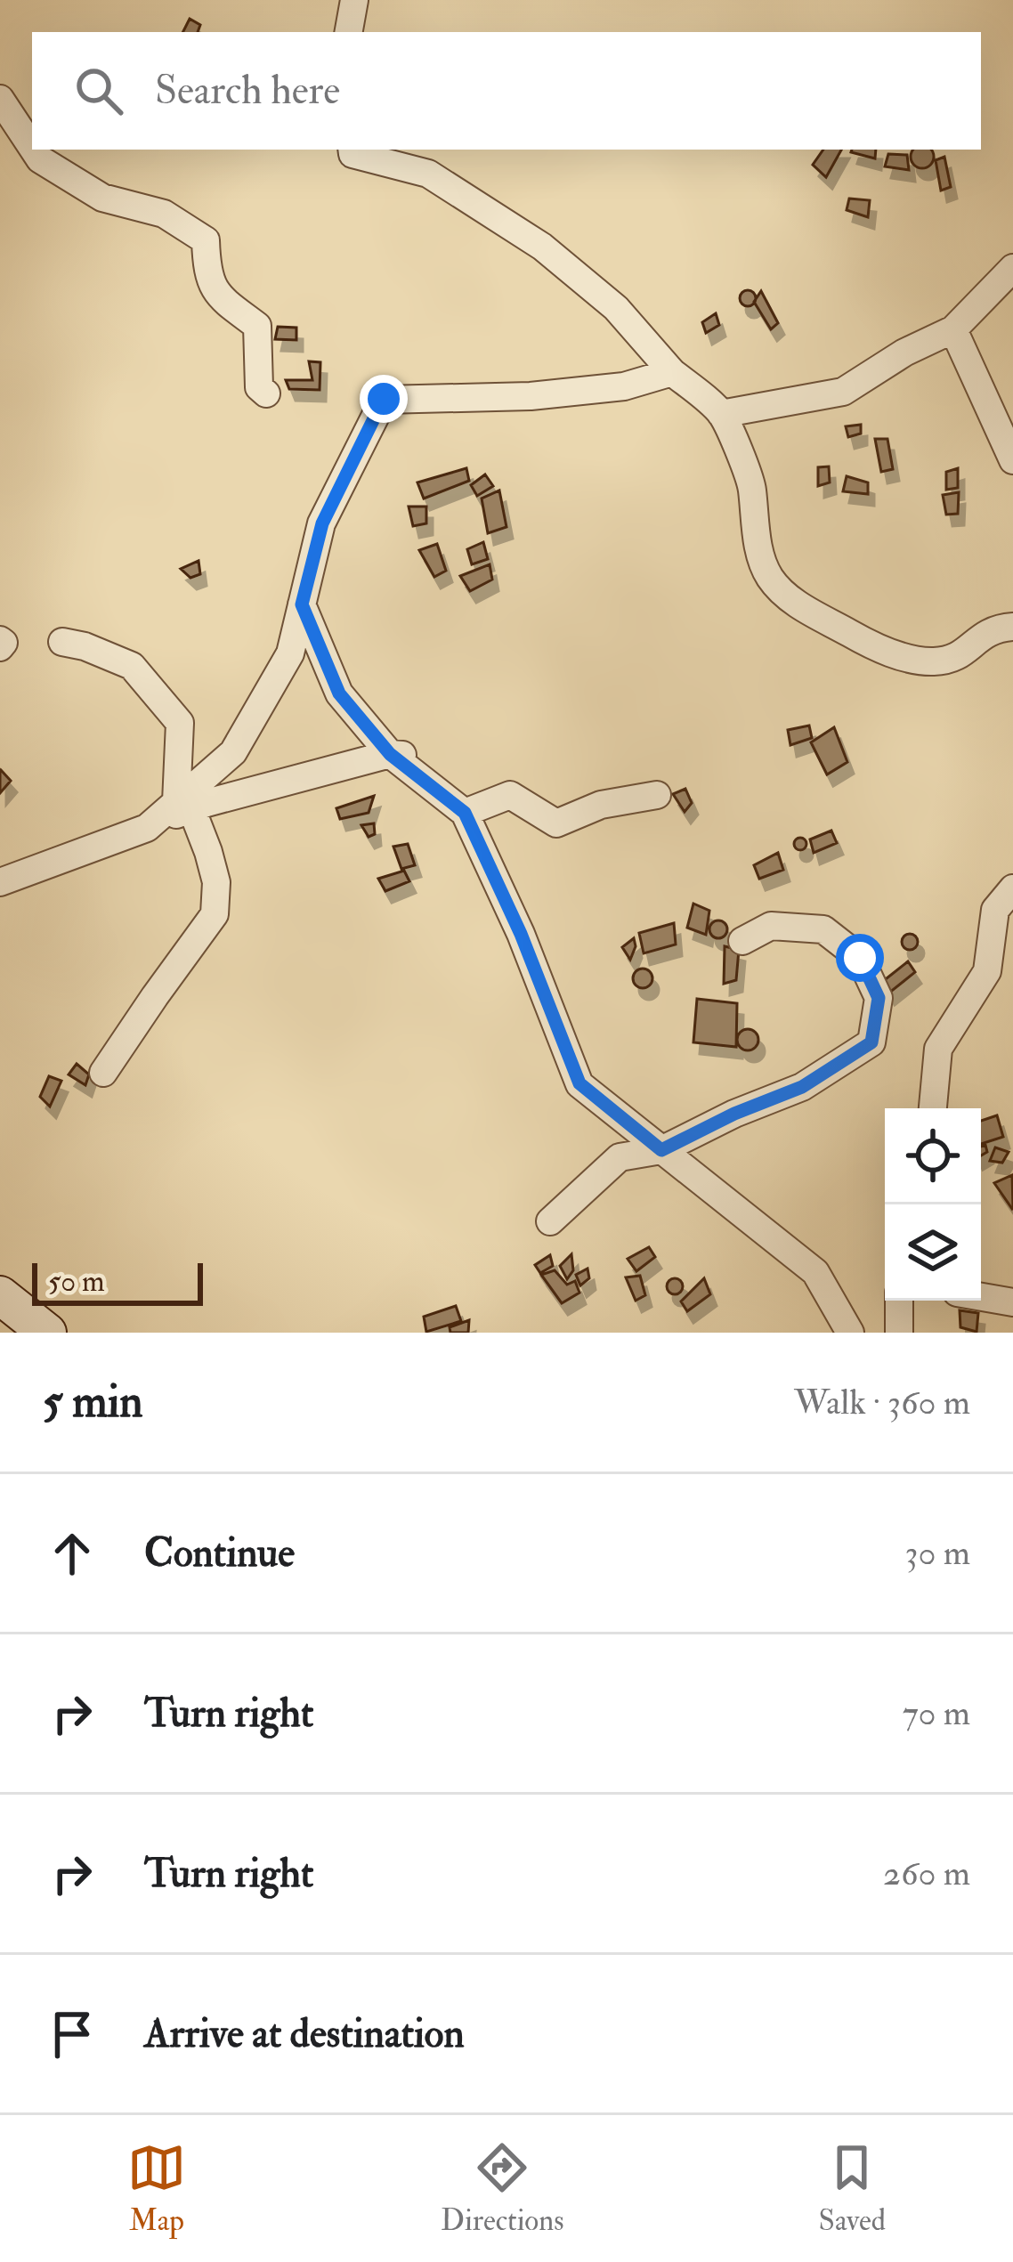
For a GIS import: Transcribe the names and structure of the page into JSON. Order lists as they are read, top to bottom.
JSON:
{
  "scale_bar": "50 m",
  "page": {
    "search": "Search here",
    "scale": "50 m",
    "heading": ["5 min", "Walk · 360 m"],
    "list": [
      ["Continue", "30 m"],
      ["Turn right", "70 m"],
      ["Turn right", "260 m"],
      "Arrive at destination"
    ],
    "nav": ["Map", "Directions", "Saved"]
  }
}
